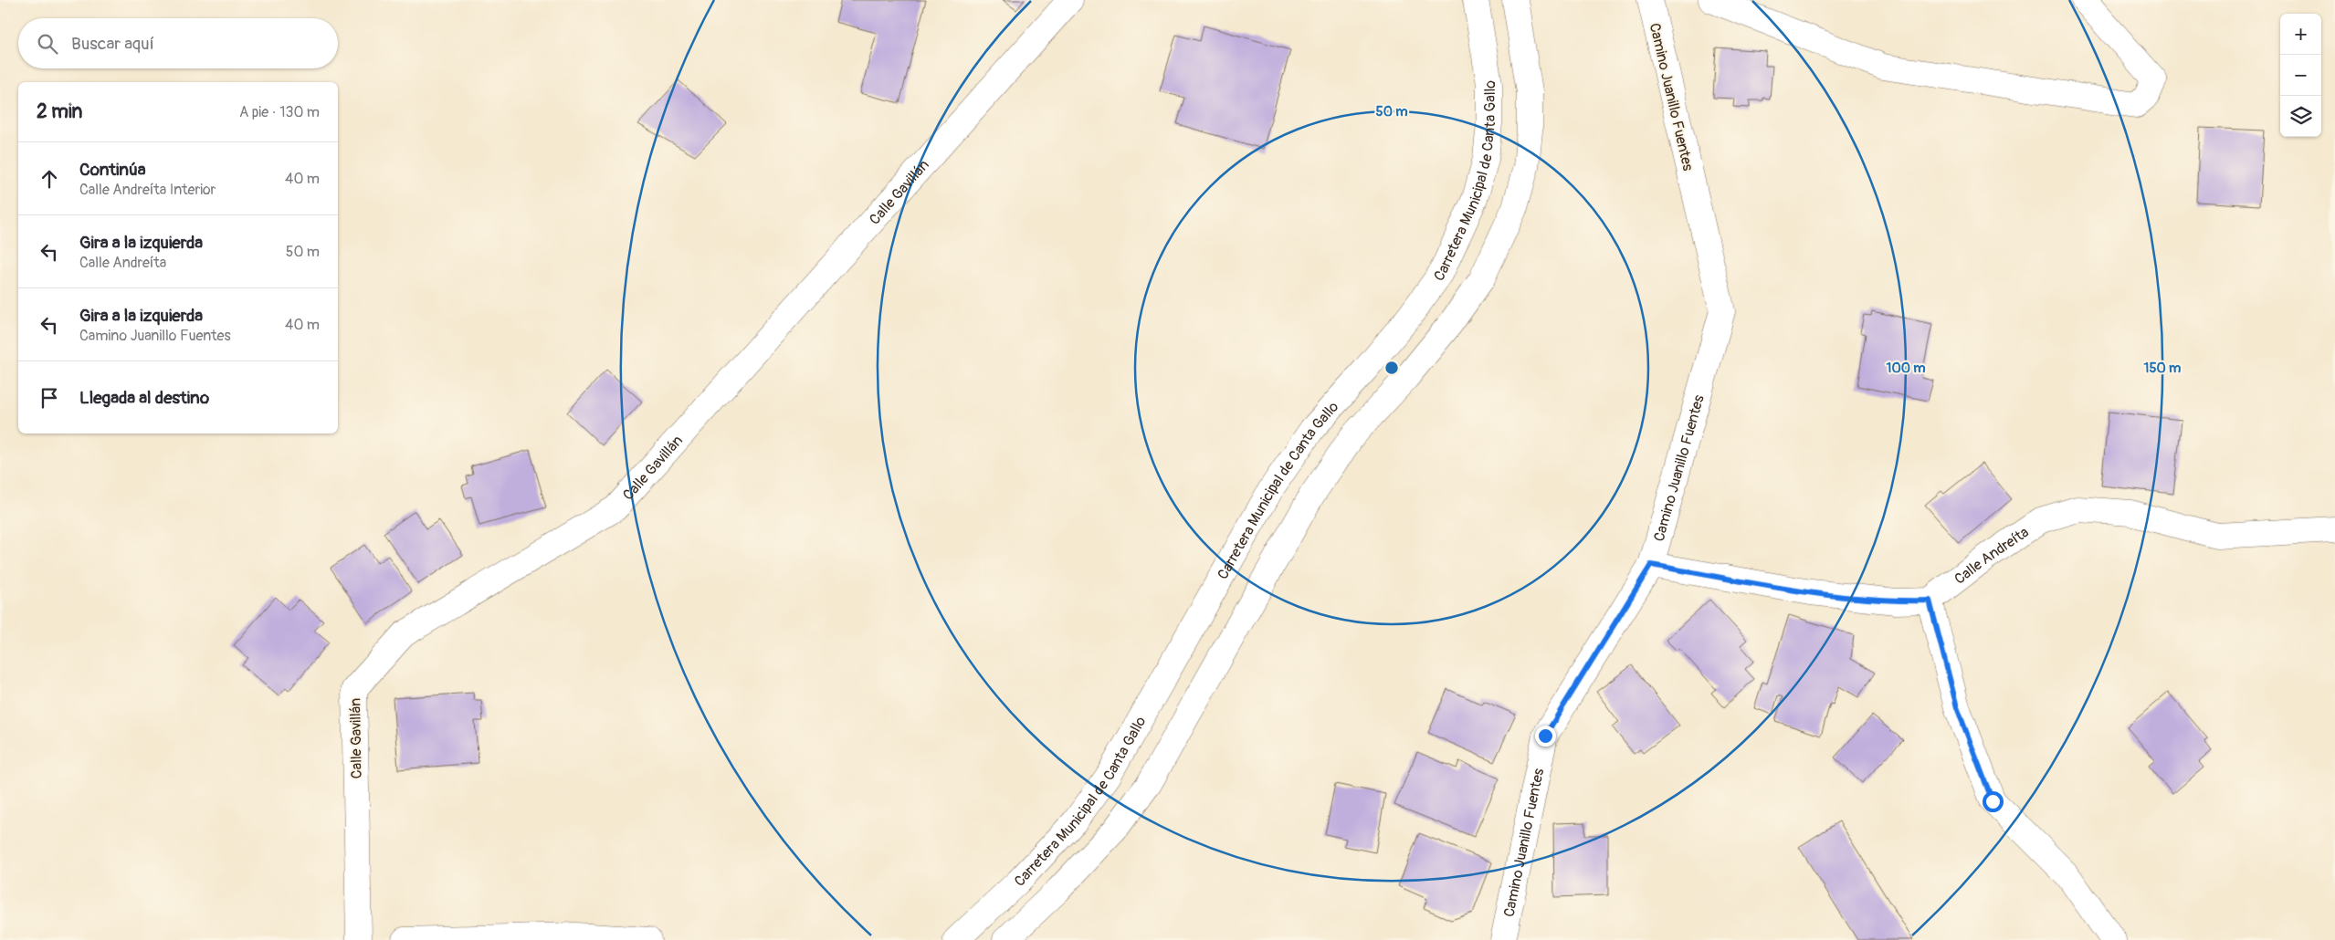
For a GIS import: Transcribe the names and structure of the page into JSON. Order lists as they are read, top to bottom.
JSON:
{
  "streets": {
    "street": [
      "Camino Juanillo Fuentes",
      "Carretera Municipal de Canta Gallo",
      "Calle Gavillán",
      "Calle Andreíta"
    ]
  },
  "page": {
    "map_buttons": ["+", "−"],
    "search": "Buscar aquí",
    "heading": ["2 min", "A pie · 130 m"],
    "list": [
      ["Continúa", "Calle Andreíta Interior", "40 m"],
      ["Gira a la izquierda", "Calle Andreíta", "50 m"],
      ["Gira a la izquierda", "Camino Juanillo Fuentes", "40 m"],
      "Llegada al destino"
    ]
  },
  "rings": ["50 m", "100 m", "150 m"]
}
